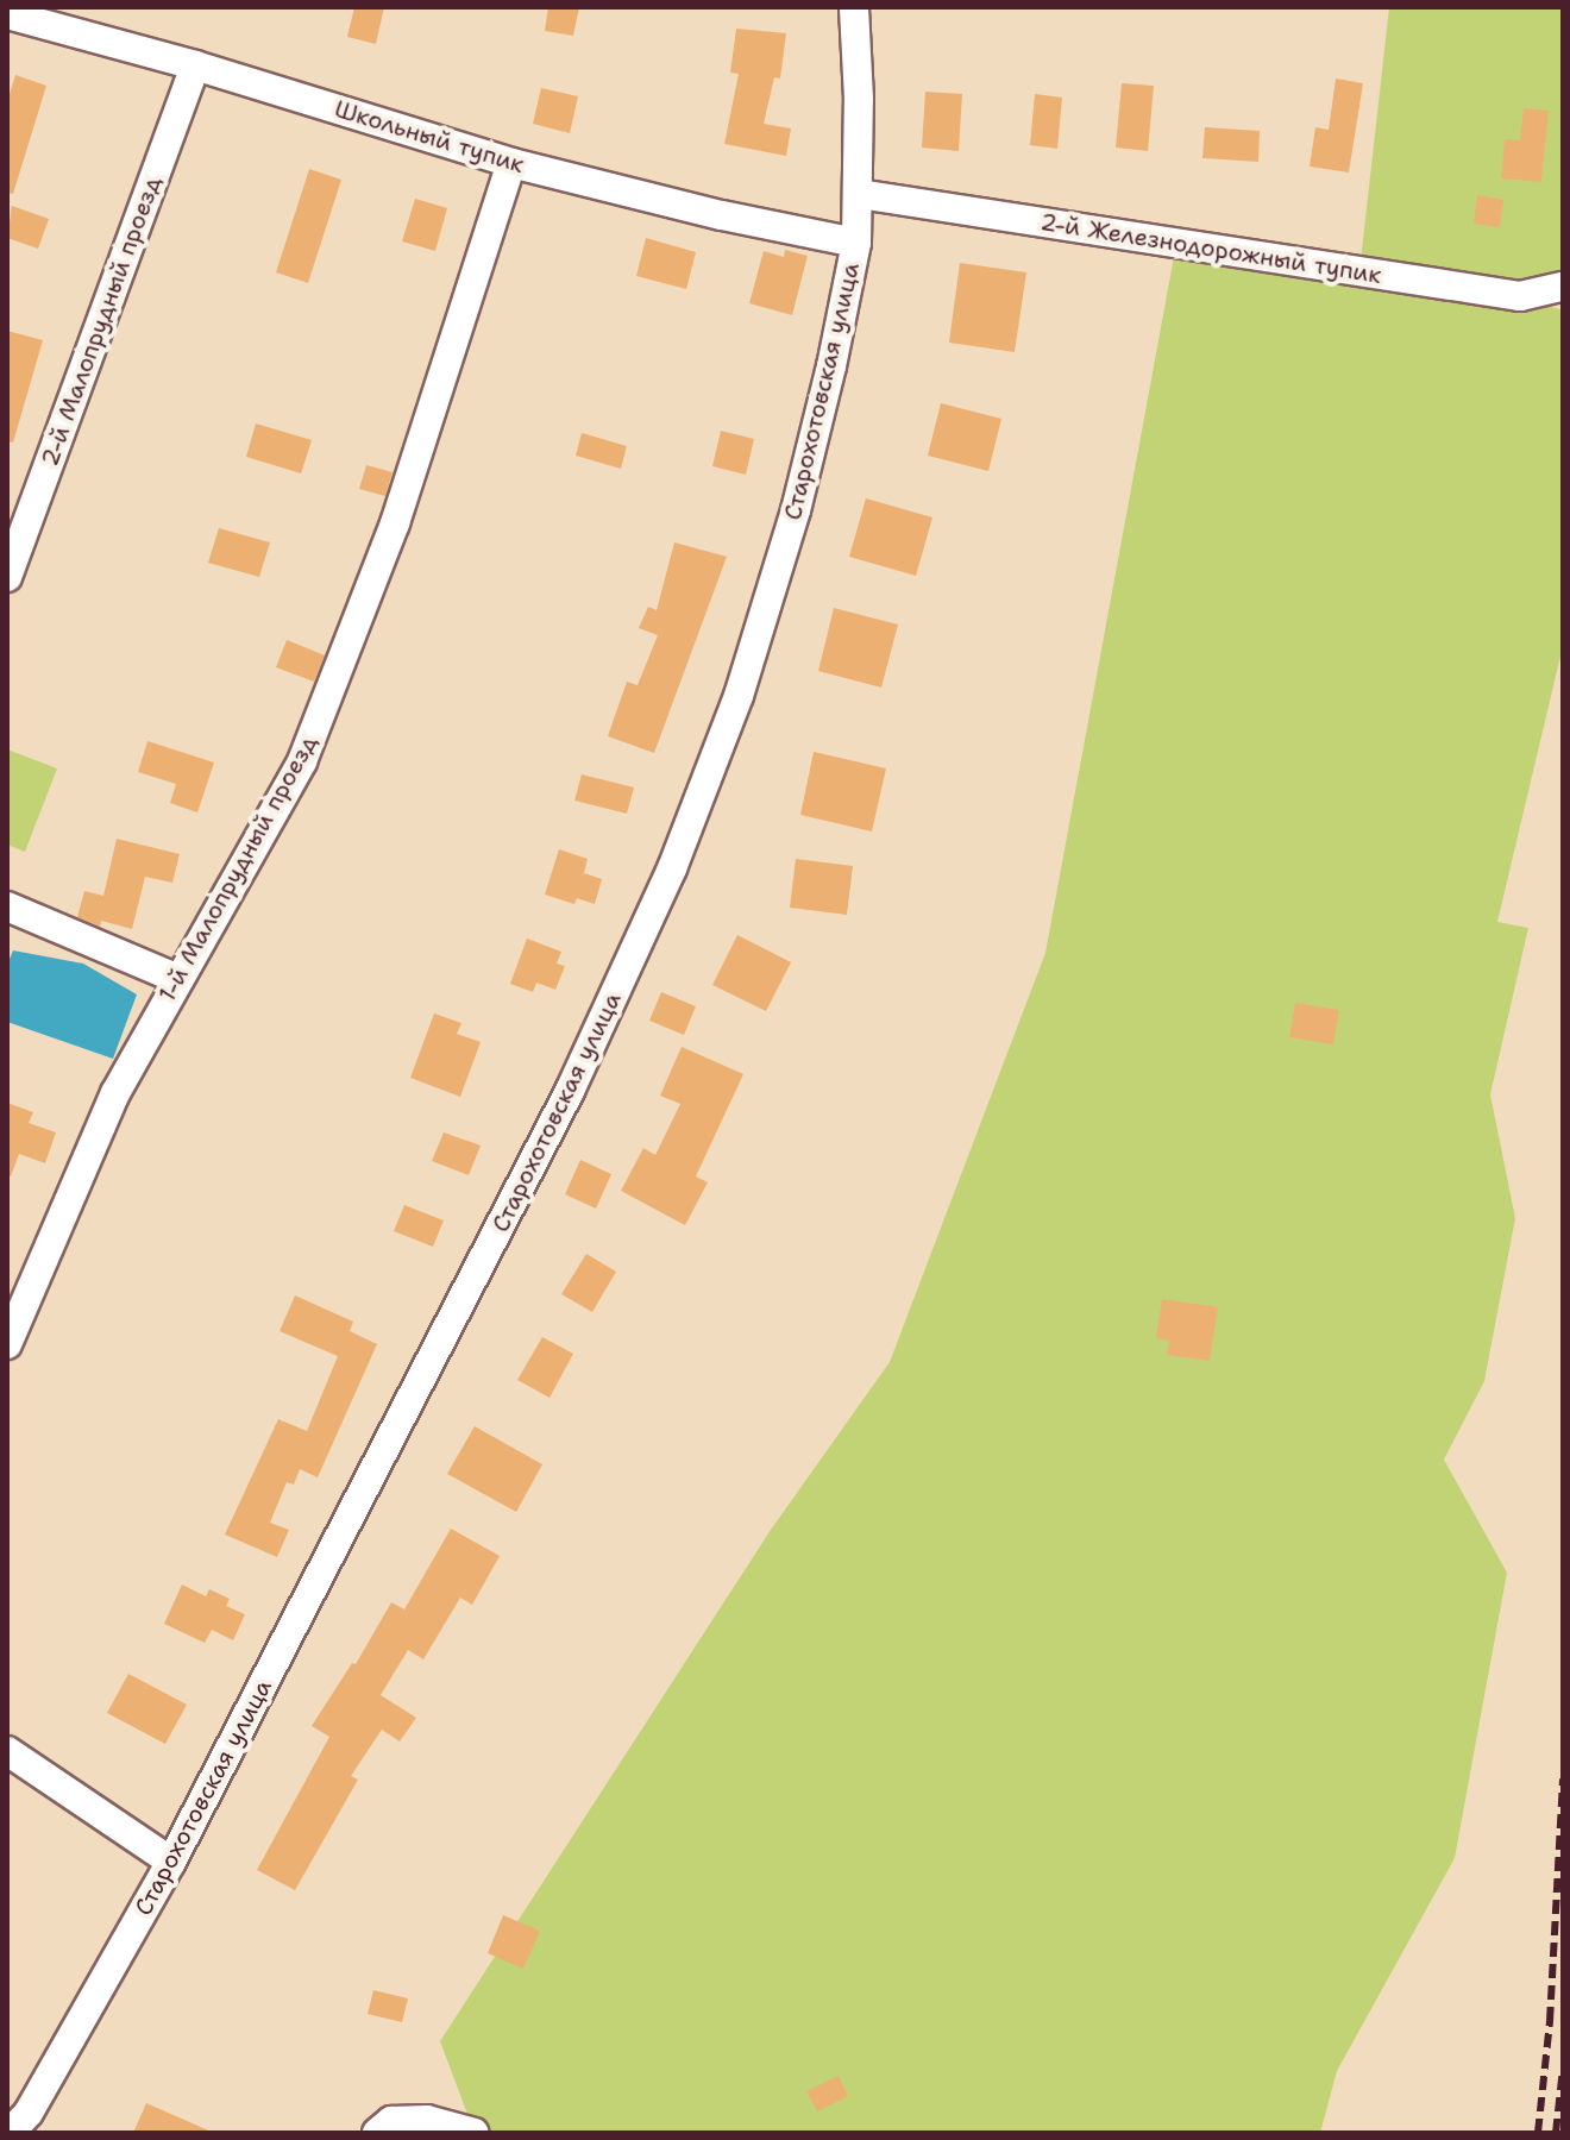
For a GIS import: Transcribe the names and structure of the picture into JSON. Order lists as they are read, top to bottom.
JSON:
{
  "streets": {
    "street": [
      "Школьный тупик",
      "2-й Железнодорожный тупик",
      "2-й Малопрудный проезд",
      "Старохотовская улица",
      "1-й Малопрудный проезд"
    ]
  },
  "crossings": [
    ["Школьный тупик", "2-й Малопрудный проезд"],
    ["Школьный тупик", "Старохотовская улица"],
    ["Школьный тупик", "1-й Малопрудный проезд"],
    ["2-й Железнодорожный тупик", "Старохотовская улица"]
  ]
}
